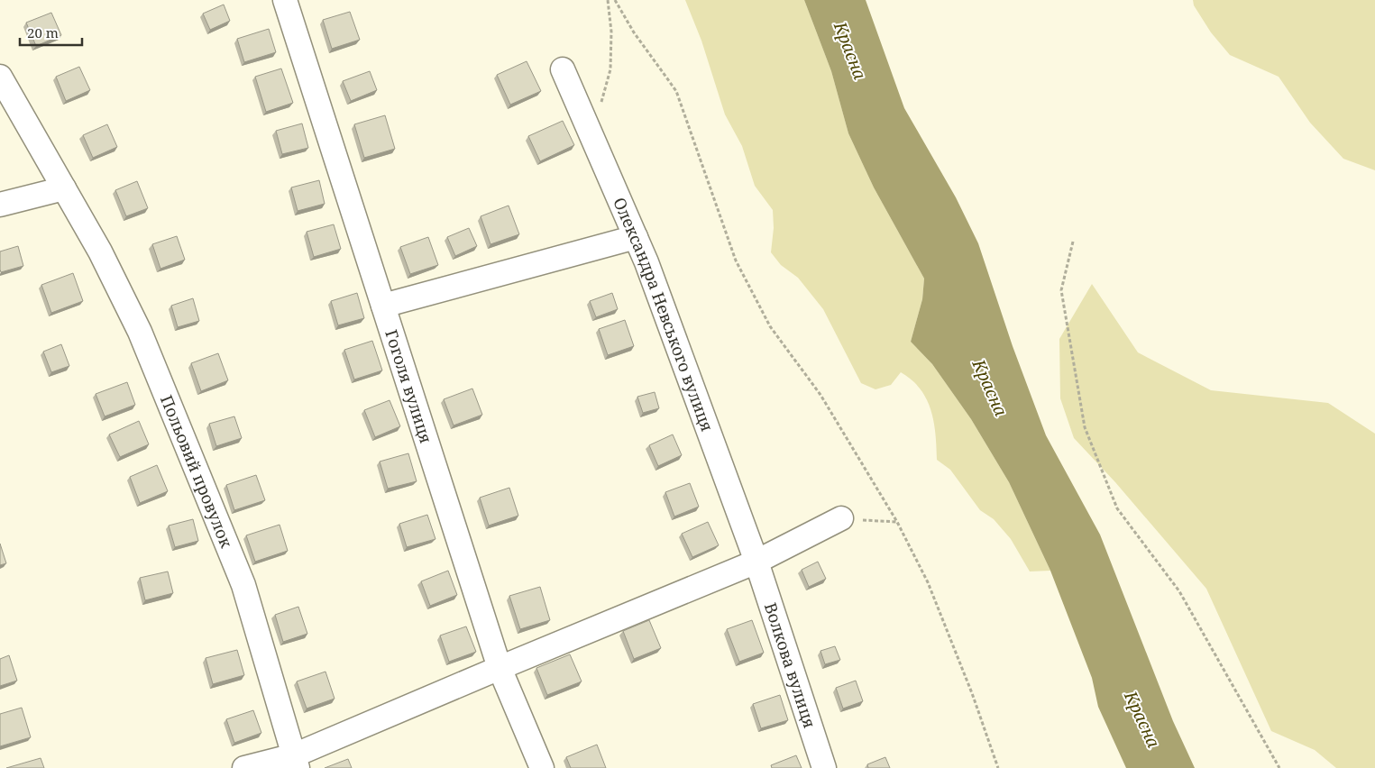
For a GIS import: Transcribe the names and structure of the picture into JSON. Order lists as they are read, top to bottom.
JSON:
{
  "streets": {
    "street": [
      "Олександра Невського вулиця",
      "Гоголя вулиця",
      "Польовий провулок",
      "Волкова вулиця"
    ]
  },
  "crossings": [
    ["Олександра Невського вулиця", "Волкова вулиця"]
  ],
  "water": ["Красна"],
  "scale_bar": "20 m"
}
